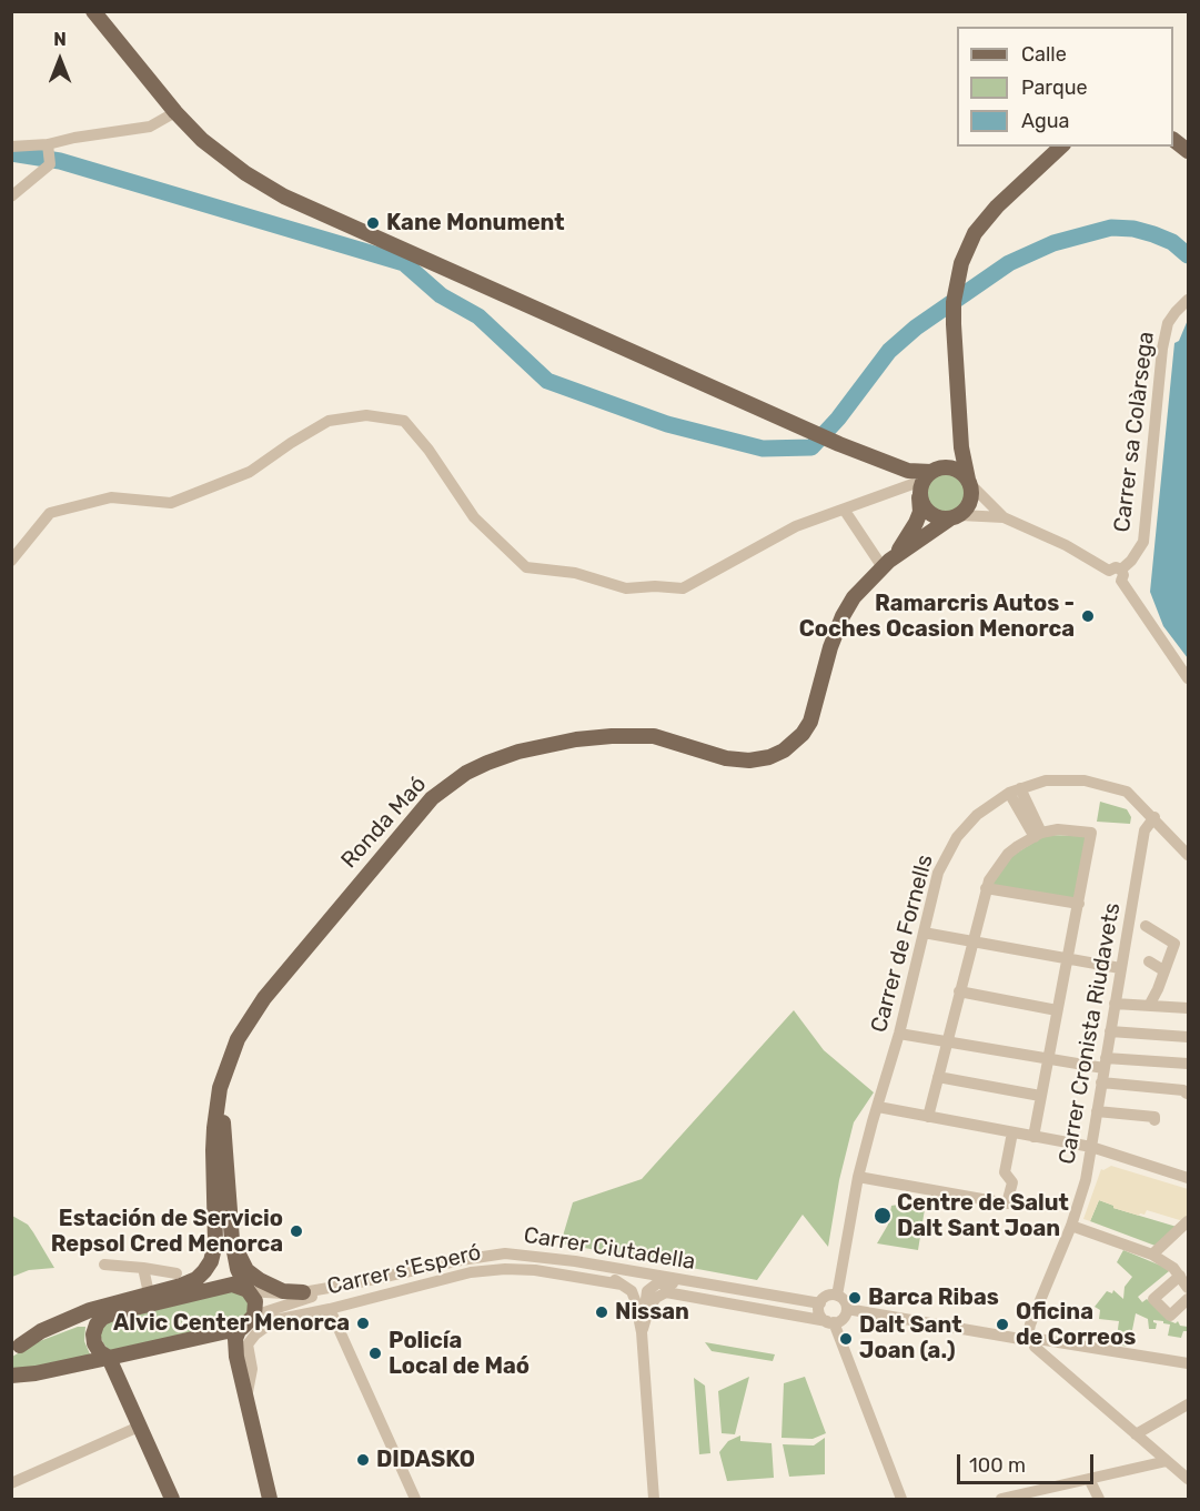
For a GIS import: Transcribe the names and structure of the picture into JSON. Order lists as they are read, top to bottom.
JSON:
{
  "streets": {
    "main road": ["Ronda Maó"],
    "street": [
      "Carrer sa Colàrsega",
      "Carrer de Fornells",
      "Carrer Cronista Riudavets",
      "Carrer Ciutadella",
      "Carrer s'Esperó"
    ]
  },
  "crossings": [
    ["Carrer de Fornells", "Carrer Cronista Riudavets"],
    ["Carrer de Fornells", "Carrer Ciutadella"]
  ],
  "places": [
    "Kane Monument",
    "Ramarcris Autos - Coches Ocasion Menorca",
    "Centre de Salut Dalt Sant Joan",
    "Estación de Servicio Repsol Cred Menorca",
    "Barca Ribas",
    "Nissan",
    "Alvic Center Menorca",
    "Oficina de Correos",
    "Dalt Sant Joan (a.)",
    "Policía Local de Maó",
    "DIDASKO"
  ],
  "legend": ["Calle", "Parque", "Agua"],
  "scale_bar": "100 m",
  "north": "top"
}
